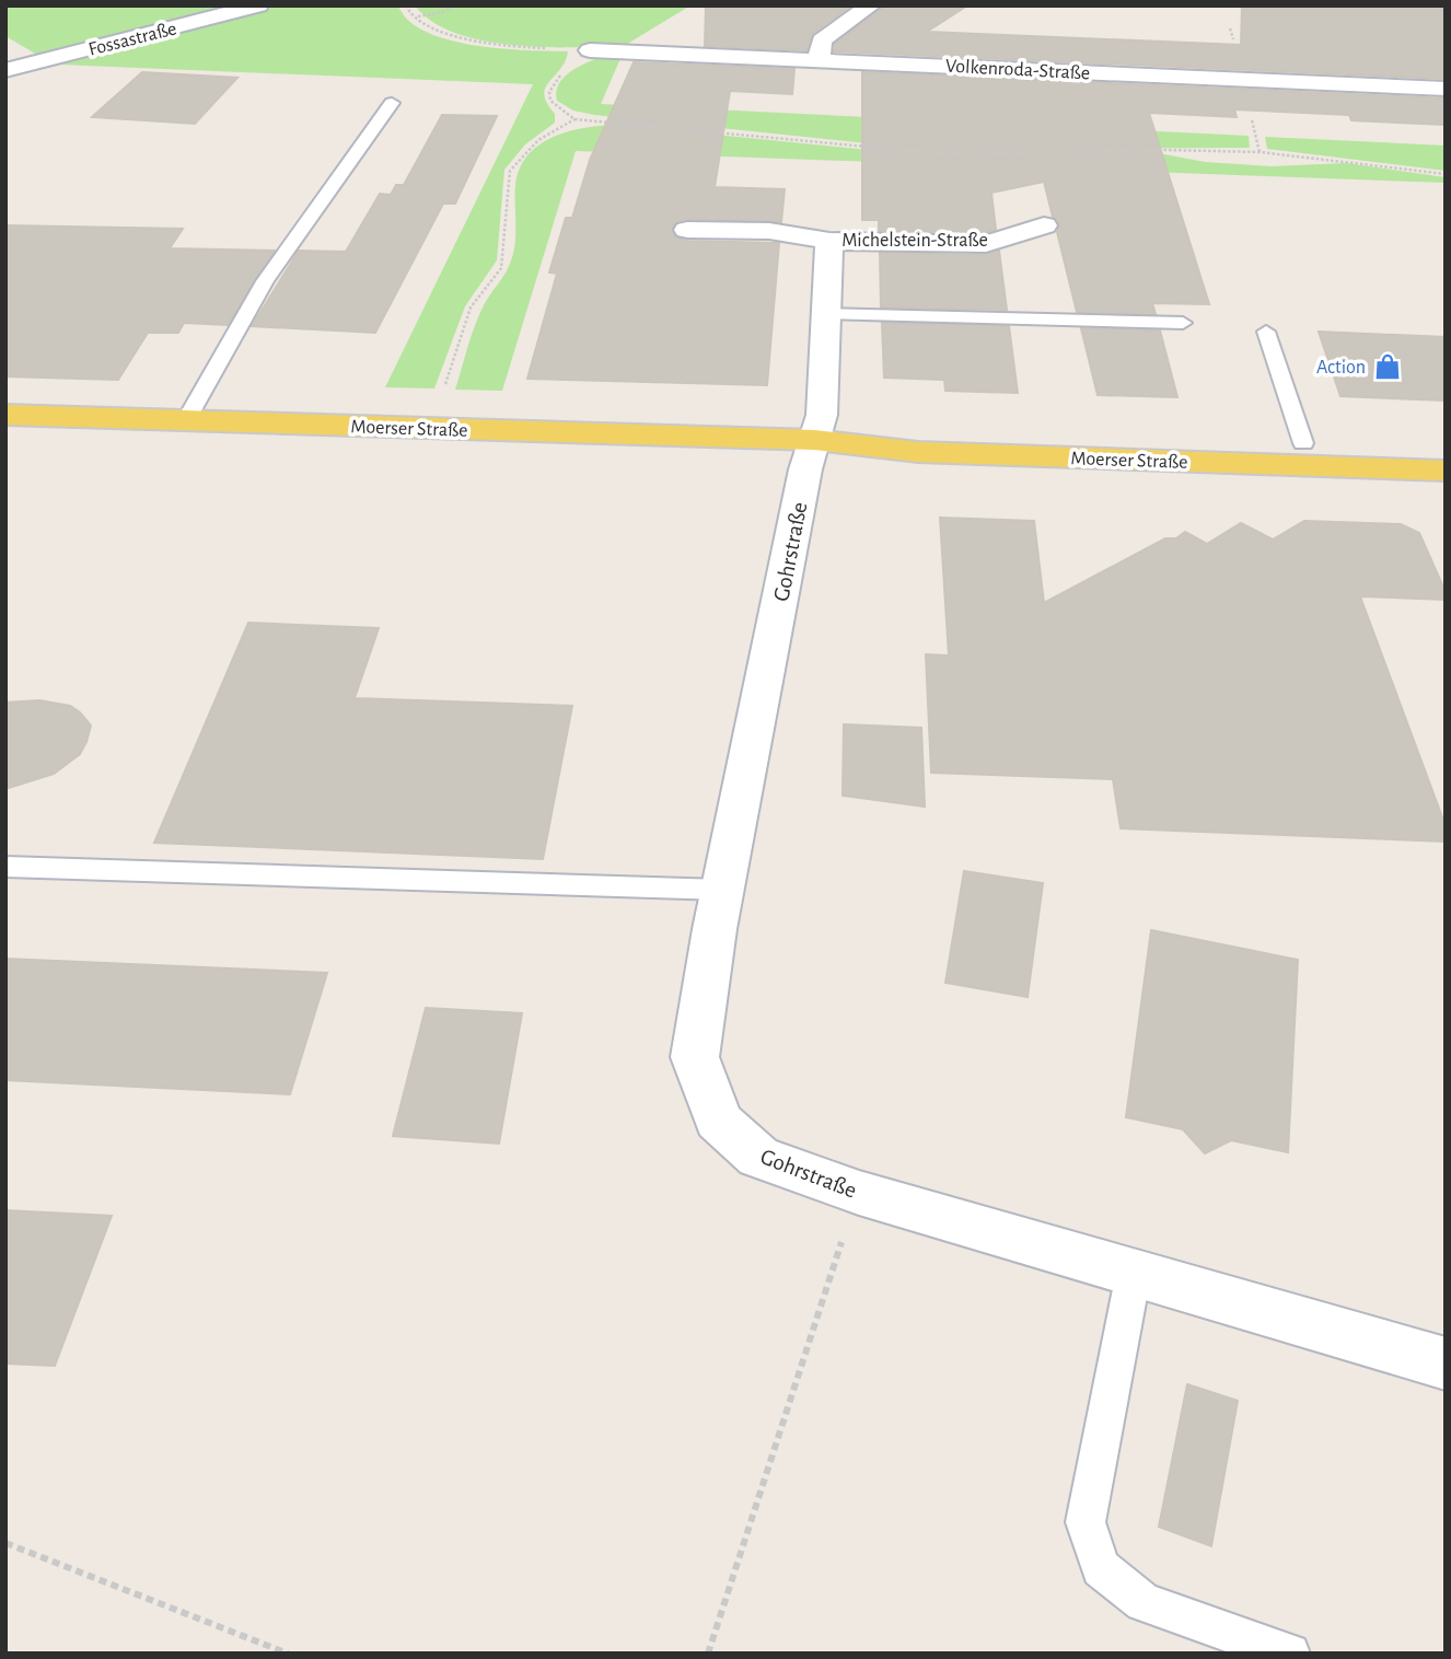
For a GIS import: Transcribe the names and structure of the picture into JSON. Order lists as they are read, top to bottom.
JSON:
{
  "streets": {
    "main road": ["Moerser Straße"],
    "street": [
      "Fossastraße",
      "Volkenroda-Straße",
      "Michelstein-Straße",
      "Gohrstraße"
    ]
  },
  "crossings": [
    ["Michelstein-Straße", "Moerser Straße"],
    ["Michelstein-Straße", "Gohrstraße"],
    ["Moerser Straße", "Gohrstraße"]
  ],
  "places": {
    "shop": ["Action"]
  }
}
